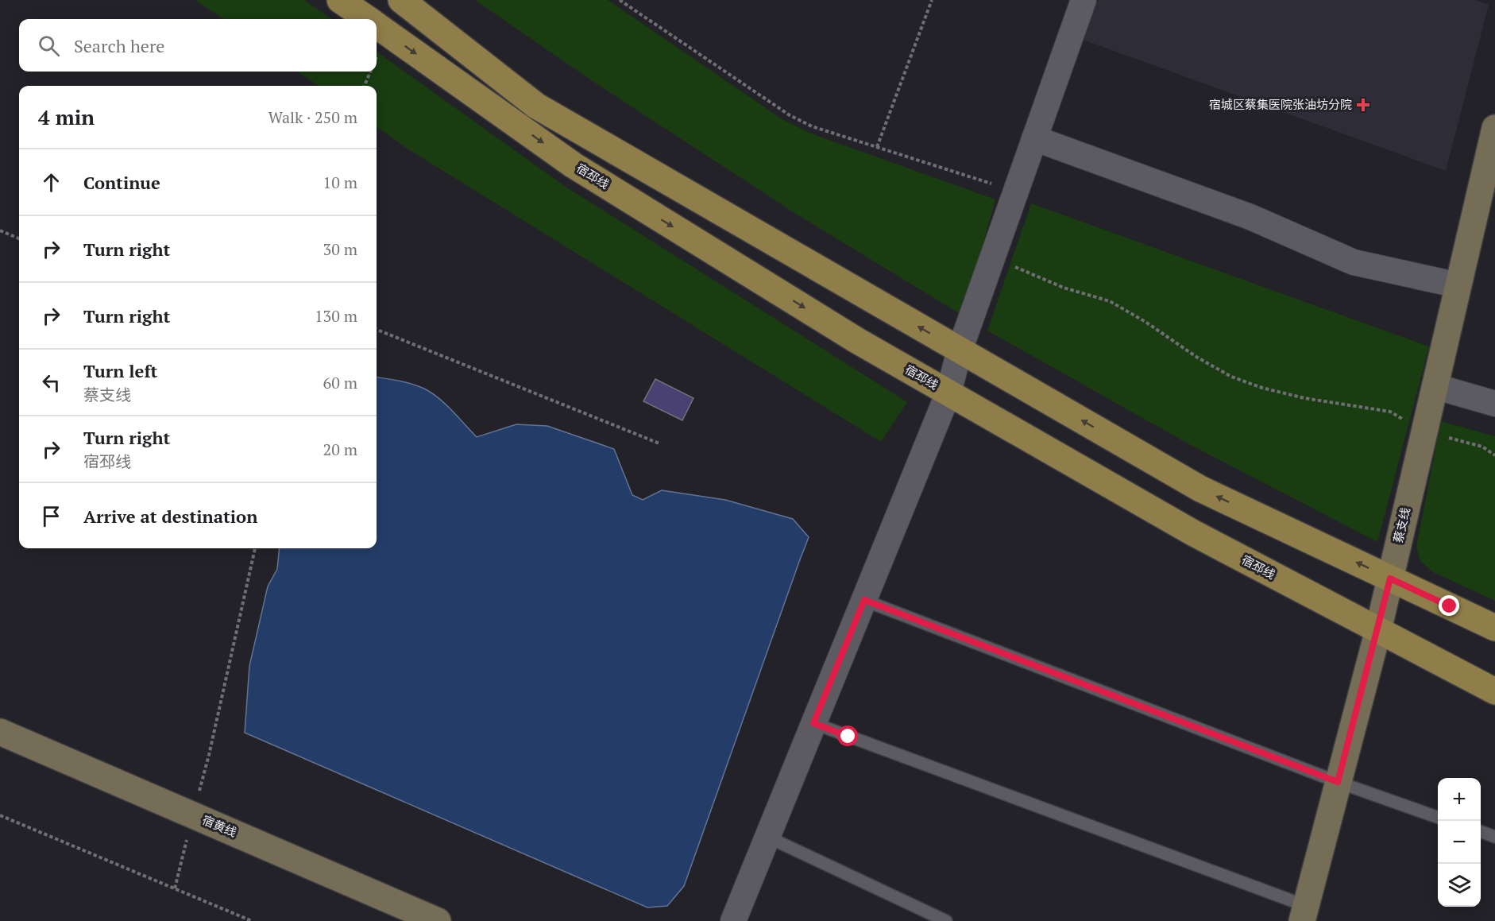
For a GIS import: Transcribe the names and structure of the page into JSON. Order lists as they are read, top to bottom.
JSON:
{
  "streets": {
    "main road": ["宿邳线"],
    "street": ["蔡支线", "宿黄线"]
  },
  "crossings": [
    ["宿邳线", "蔡支线"]
  ],
  "places": {
    "health": ["宿城区蔡集医院张油坊分院"]
  },
  "page": {
    "search": "Search here",
    "heading": ["4 min", "Walk · 250 m"],
    "list": [
      ["Continue", "10 m"],
      ["Turn right", "30 m"],
      ["Turn right", "130 m"],
      ["Turn left", "蔡支线", "60 m"],
      ["Turn right", "宿邳线", "20 m"],
      "Arrive at destination"
    ],
    "map_buttons": ["+", "−"]
  }
}
